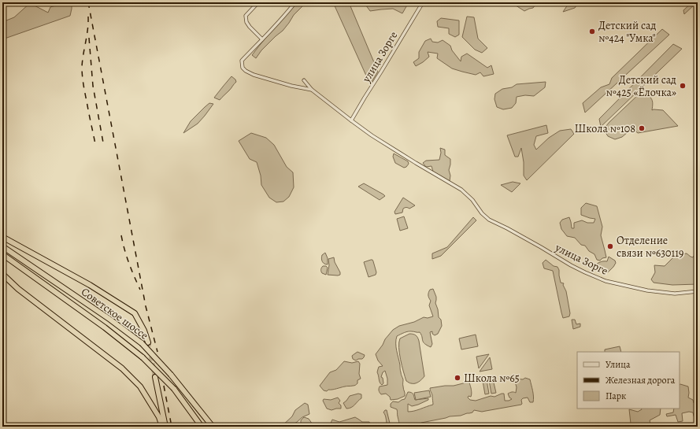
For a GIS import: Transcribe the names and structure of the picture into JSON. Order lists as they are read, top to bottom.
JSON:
{
  "streets": {
    "highway": ["Советское шоссе"],
    "street": ["улица Зорге"]
  },
  "places": [
    "Детский сад №424 \"Умка\"",
    "Детский сад №425 «Ёлочка»",
    "Школа №108",
    "Отделение связи №630119",
    "Школа №65"
  ],
  "legend": ["Улица", "Железная дорога", "Парк"]
}
